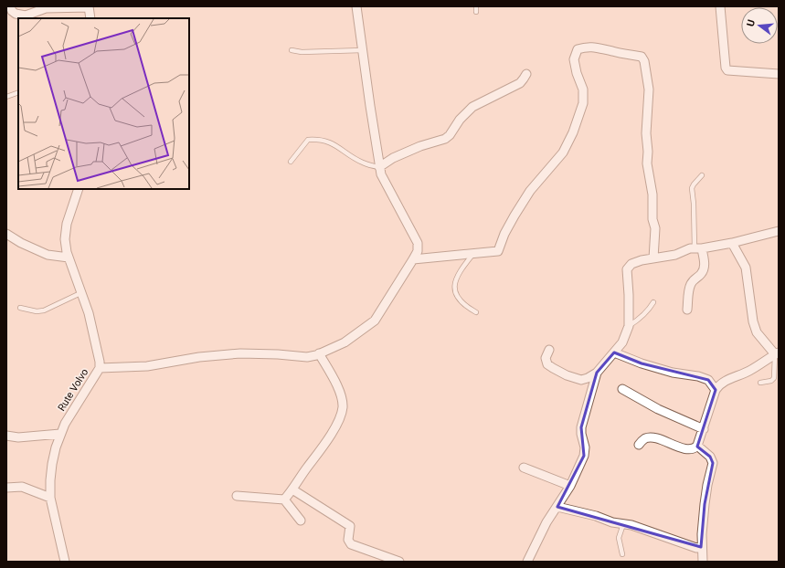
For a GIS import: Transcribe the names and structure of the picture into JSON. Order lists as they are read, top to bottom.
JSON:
{
  "streets": {
    "street": ["Rute Volvo"]
  },
  "north": "left"
}
